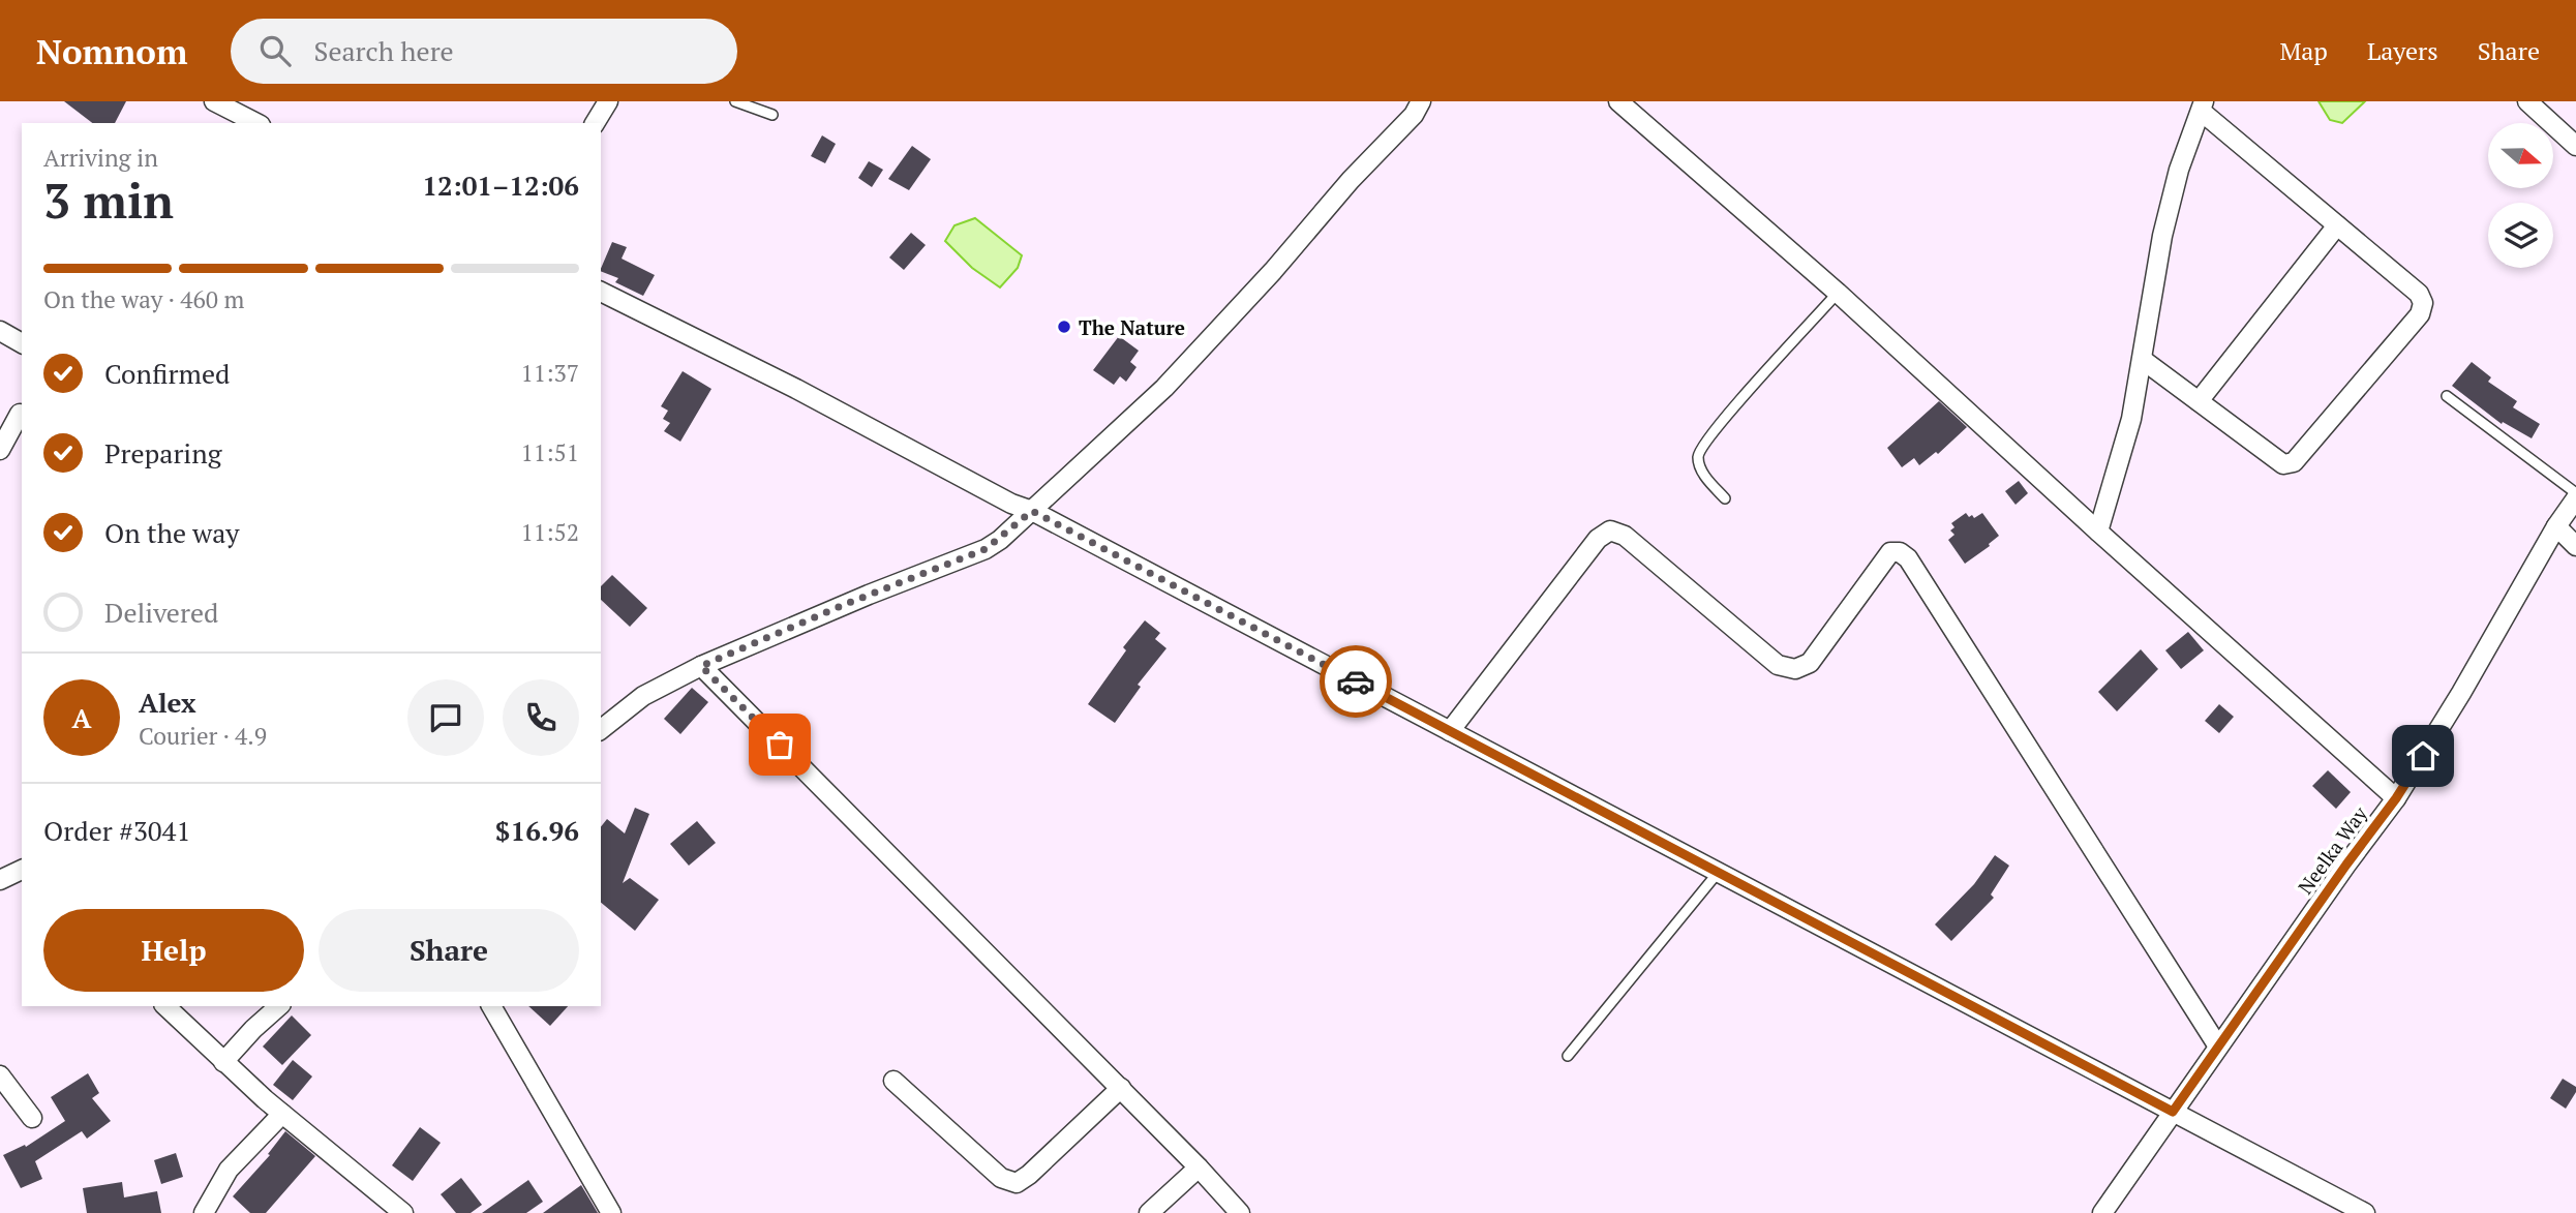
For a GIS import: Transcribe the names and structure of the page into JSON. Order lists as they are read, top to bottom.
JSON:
{
  "streets": {
    "street": ["Neelka Way"]
  },
  "places": ["The Nature"],
  "north": "right",
  "page": {
    "header": "Nomnom",
    "search": "Search here",
    "nav": ["Map", "Layers", "Share"],
    "heading": ["3 min", "Arriving in", "12:01–12:06"],
    "panel": [
      "Alex",
      "Courier · 4.9",
      "Order #3041",
      "$16.96"
    ],
    "bar": "On the way · 460 m",
    "list": [
      ["Confirmed", "11:37"],
      ["Preparing", "11:51"],
      ["On the way", "11:52"],
      "Delivered"
    ],
    "round": "A",
    "buttons": ["Help", "Share"]
  }
}
